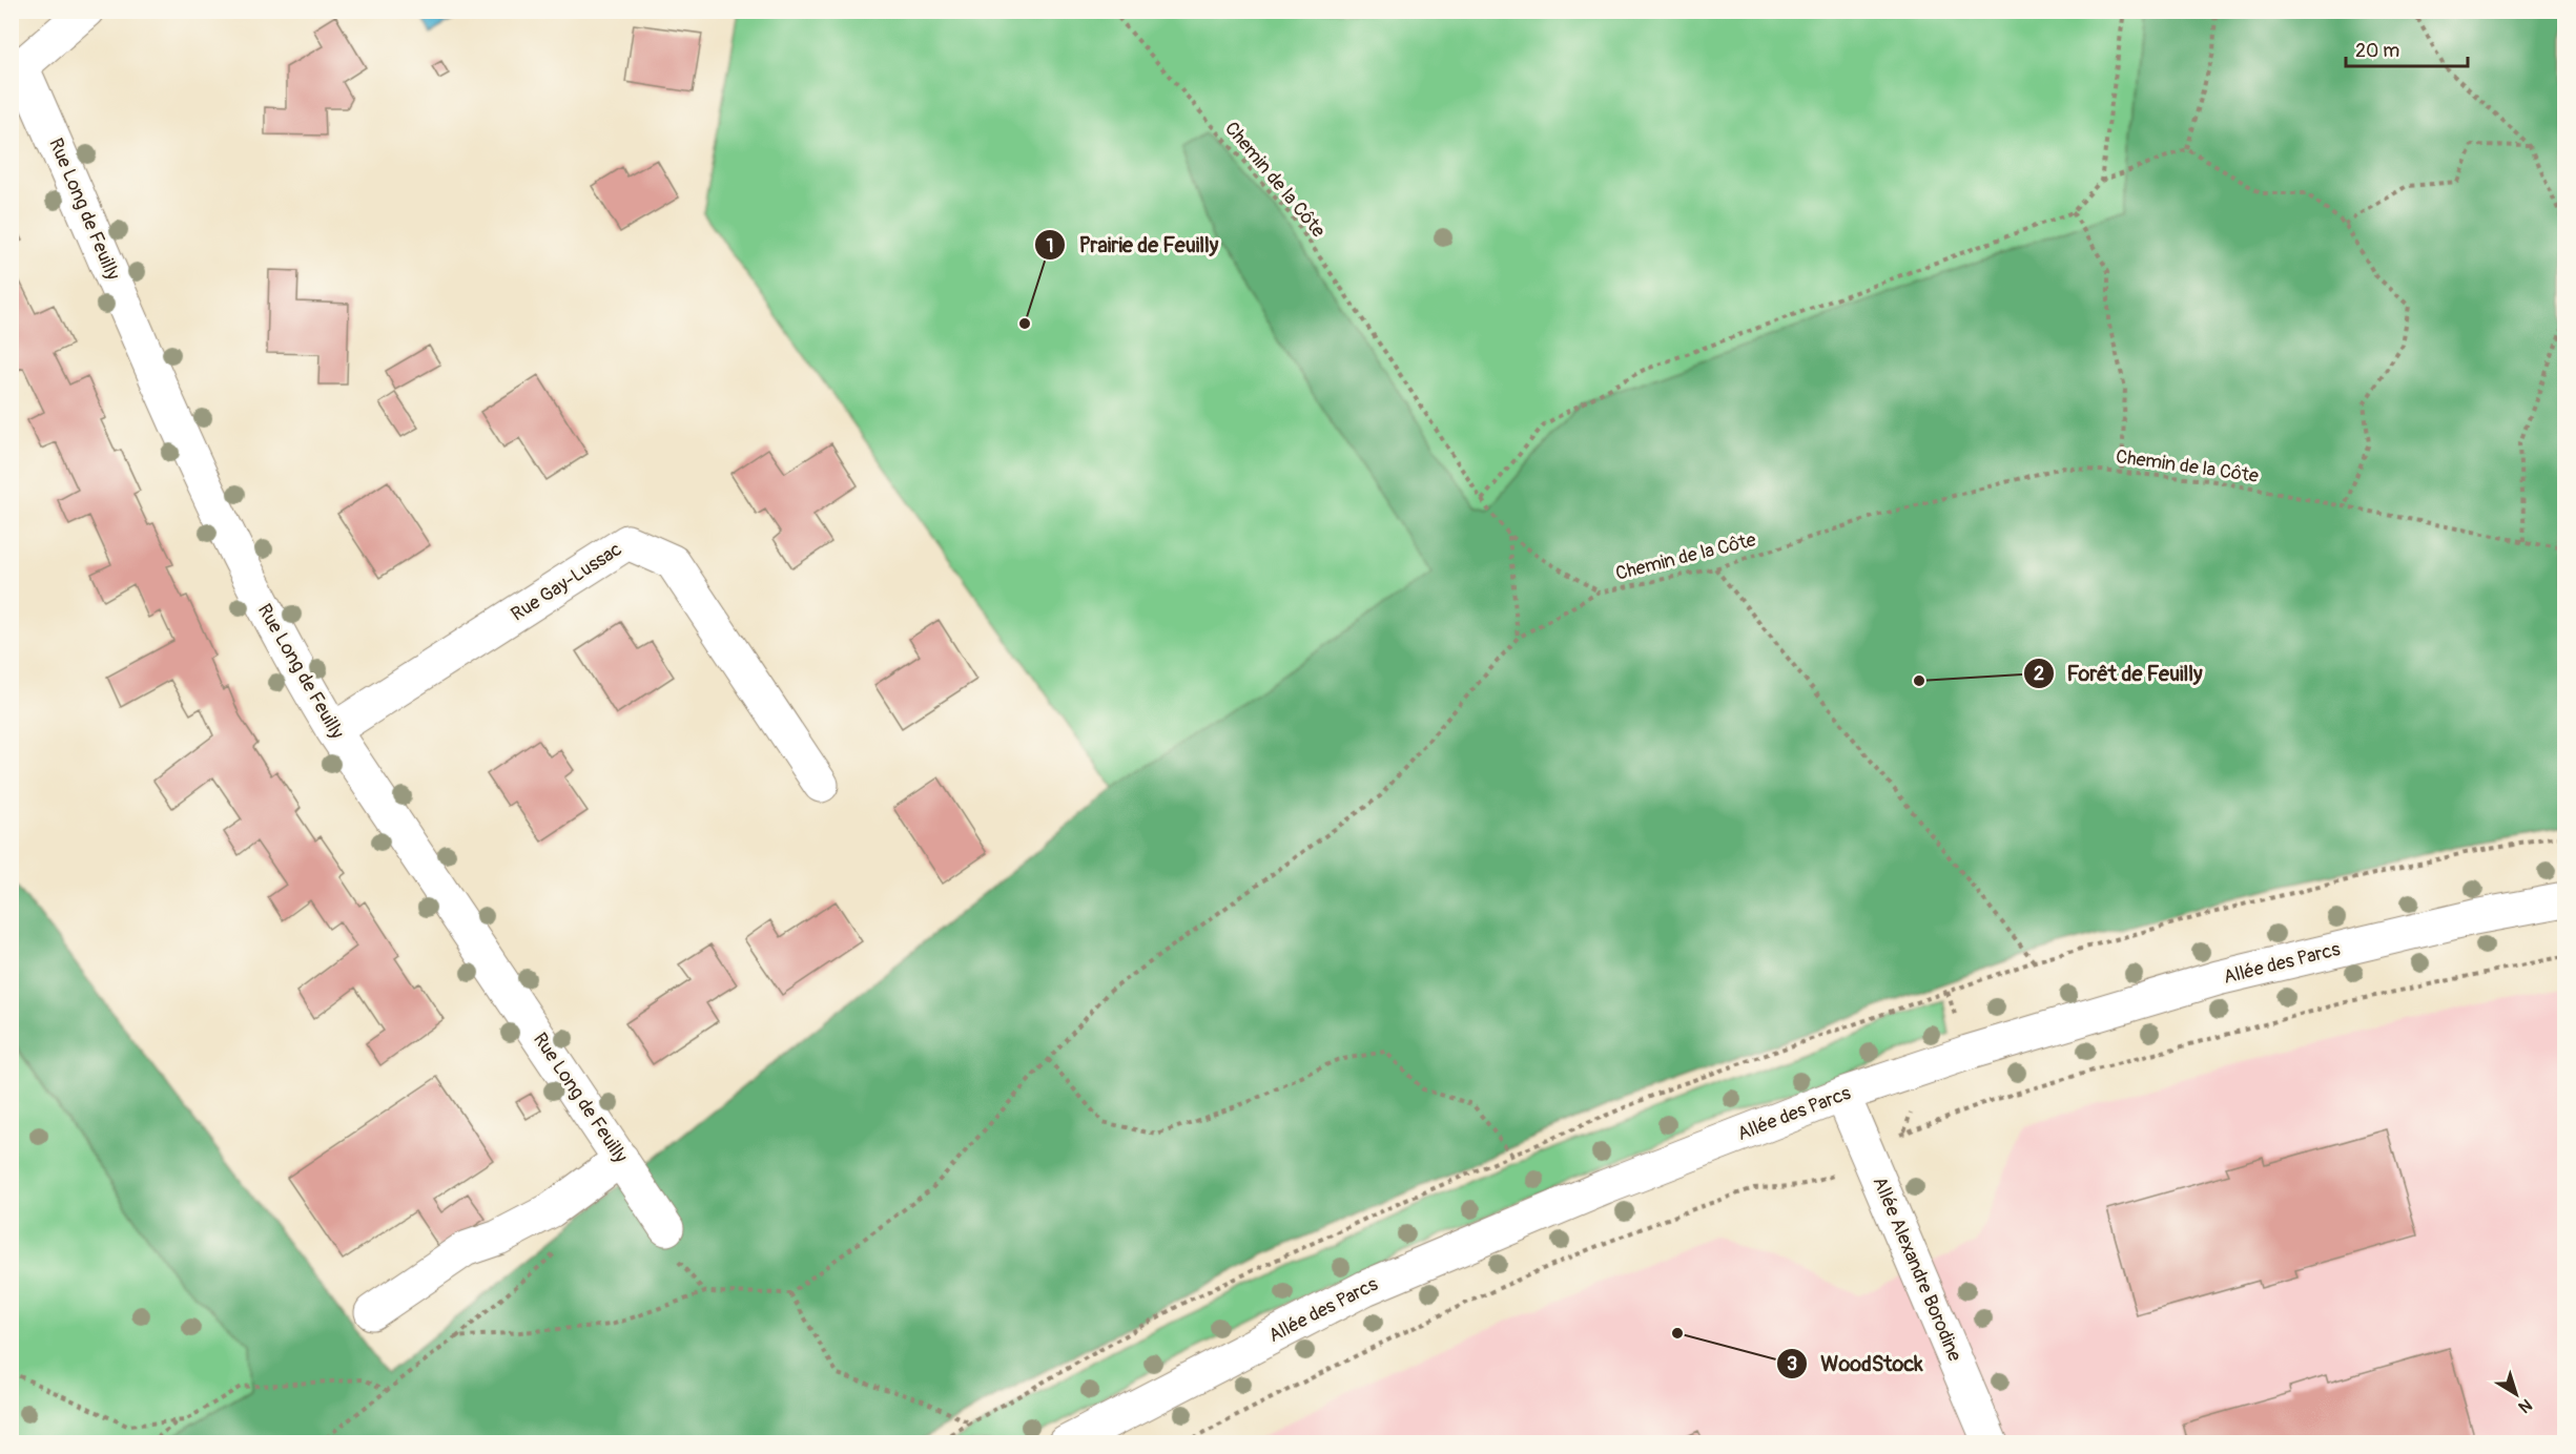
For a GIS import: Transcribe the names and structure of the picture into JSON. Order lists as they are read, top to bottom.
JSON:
{
  "streets": {
    "street": [
      "Rue Long de Feuilly",
      "Rue Gay-Lussac",
      "Allée des Parcs",
      "Allée Alexandre Borodine"
    ],
    "path": ["Chemin de la Côte"]
  },
  "crossings": [
    ["Rue Long de Feuilly", "Rue Gay-Lussac"],
    ["Allée des Parcs", "Allée Alexandre Borodine"]
  ],
  "places": ["Prairie de Feuilly", "Forêt de Feuilly", "WoodStock"],
  "scale_bar": "20 m",
  "north": "bottom right"
}
